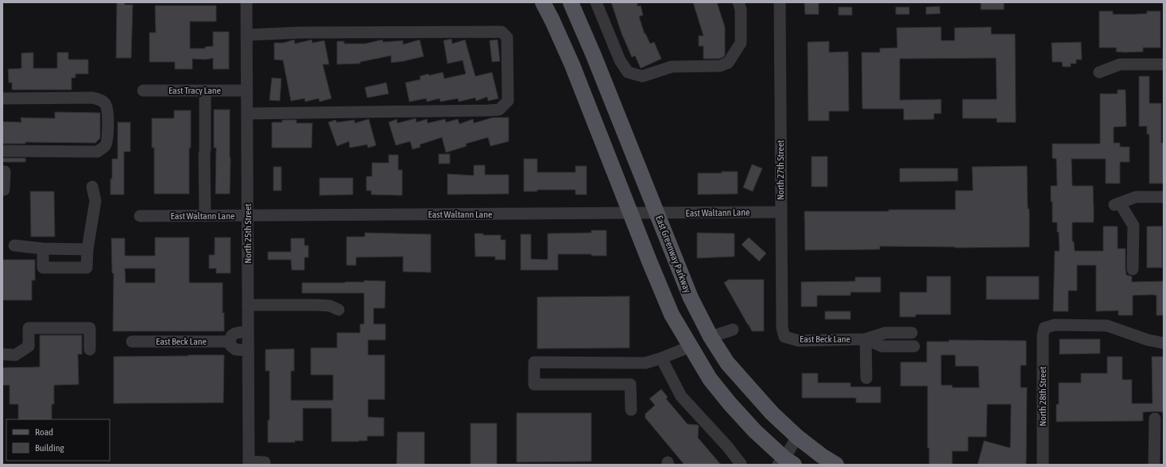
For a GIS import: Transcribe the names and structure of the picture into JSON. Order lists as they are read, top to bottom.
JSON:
{
  "streets": {
    "main road": ["East Greenway Parkway"],
    "street": [
      "East Tracy Lane",
      "North 27th Street",
      "East Waltann Lane",
      "North 25th Street",
      "East Beck Lane",
      "North 28th Street"
    ]
  },
  "crossings": [
    ["East Tracy Lane", "North 25th Street"],
    ["North 27th Street", "East Waltann Lane"],
    ["North 27th Street", "East Beck Lane"],
    ["East Waltann Lane", "North 25th Street"],
    ["East Waltann Lane", "East Greenway Parkway"]
  ],
  "legend": ["Road", "Building"]
}
